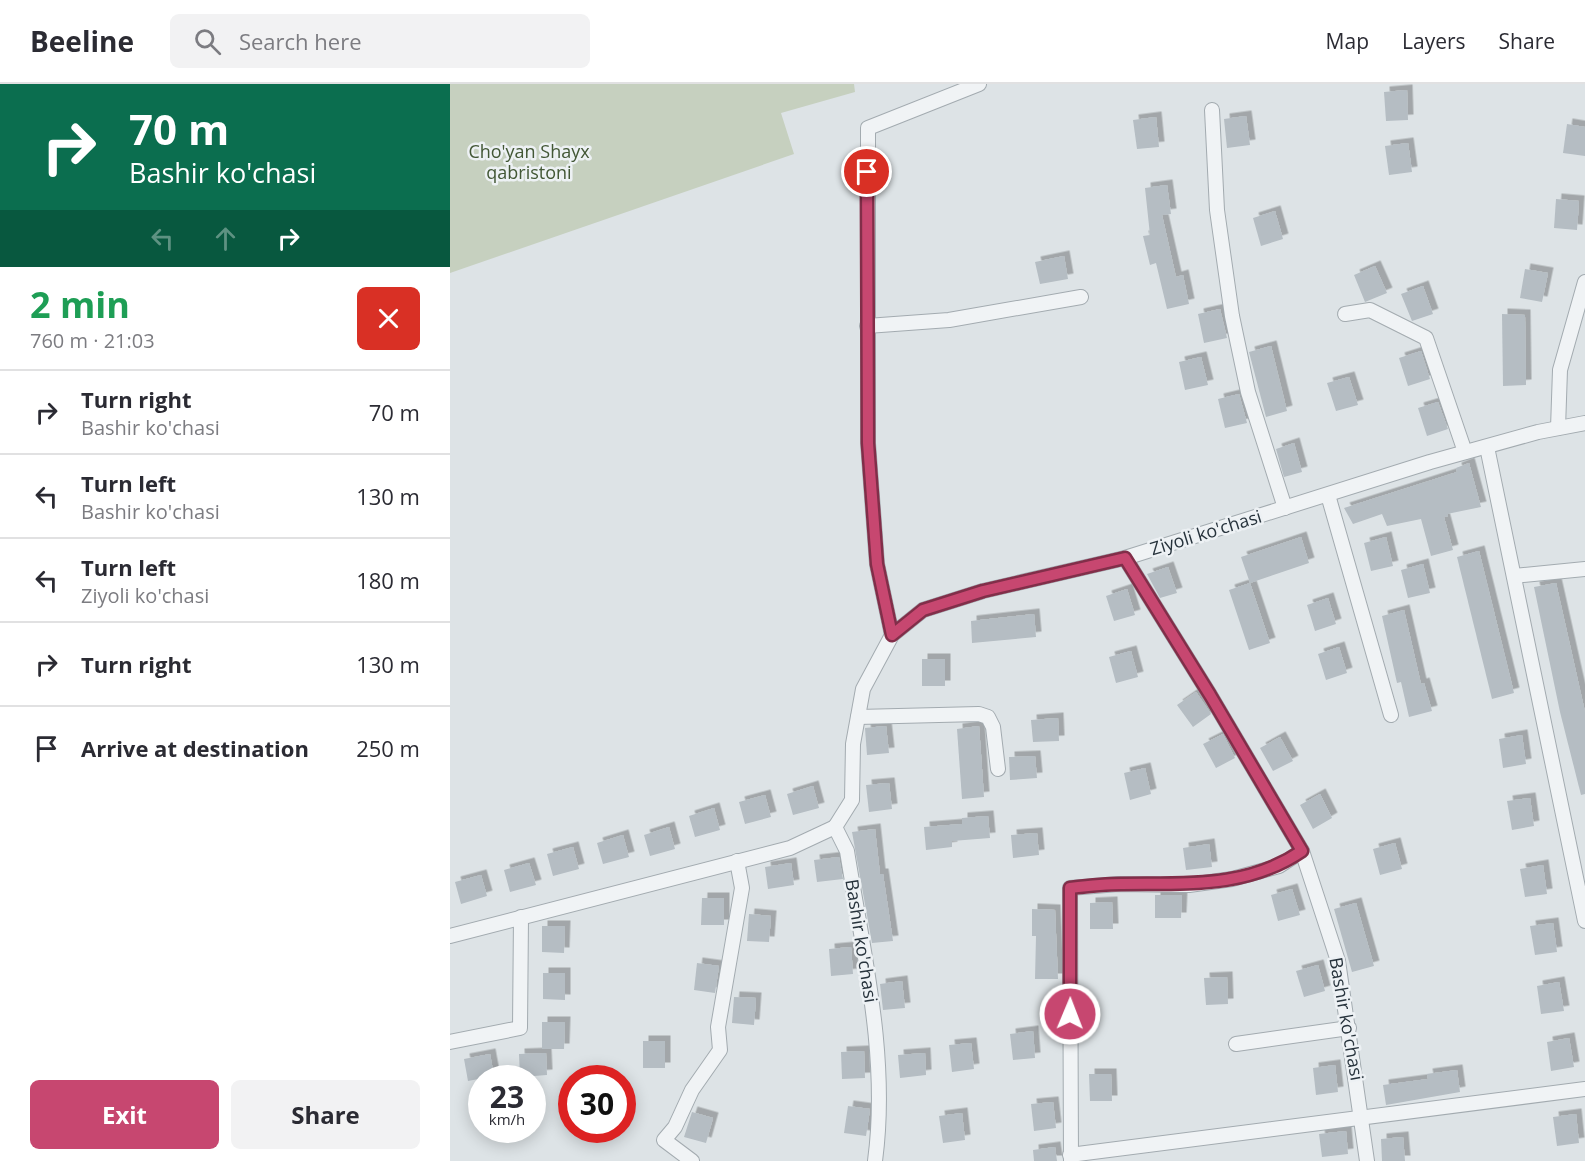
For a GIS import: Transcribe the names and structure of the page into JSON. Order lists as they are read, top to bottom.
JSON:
{
  "streets": {
    "street": ["Ziyoli ko'chasi", "Bashir ko'chasi"]
  },
  "crossings": [
    ["Ziyoli ko'chasi", "Bashir ko'chasi"]
  ],
  "parks": ["Cho'yan Shayx qabristoni"],
  "page": {
    "header": "Beeline",
    "search": "Search here",
    "nav": ["Map", "Layers", "Share"],
    "turn": ["70 m", "Bashir ko'chasi"],
    "heading": ["2 min", "760 m · 21:03"],
    "list": [
      {
        "name": "Turn right",
        "note": "Bashir ko'chasi",
        "value": "70 m"
      },
      {
        "name": "Turn left",
        "note": "Bashir ko'chasi",
        "value": "130 m"
      },
      {
        "name": "Turn left",
        "note": "Ziyoli ko'chasi",
        "value": "180 m"
      },
      {
        "name": "Turn right",
        "value": "130 m"
      },
      {
        "name": "Arrive at destination",
        "value": "250 m"
      }
    ],
    "speed": "23 km/h",
    "limit": "30",
    "buttons": ["Exit", "Share"]
  }
}
